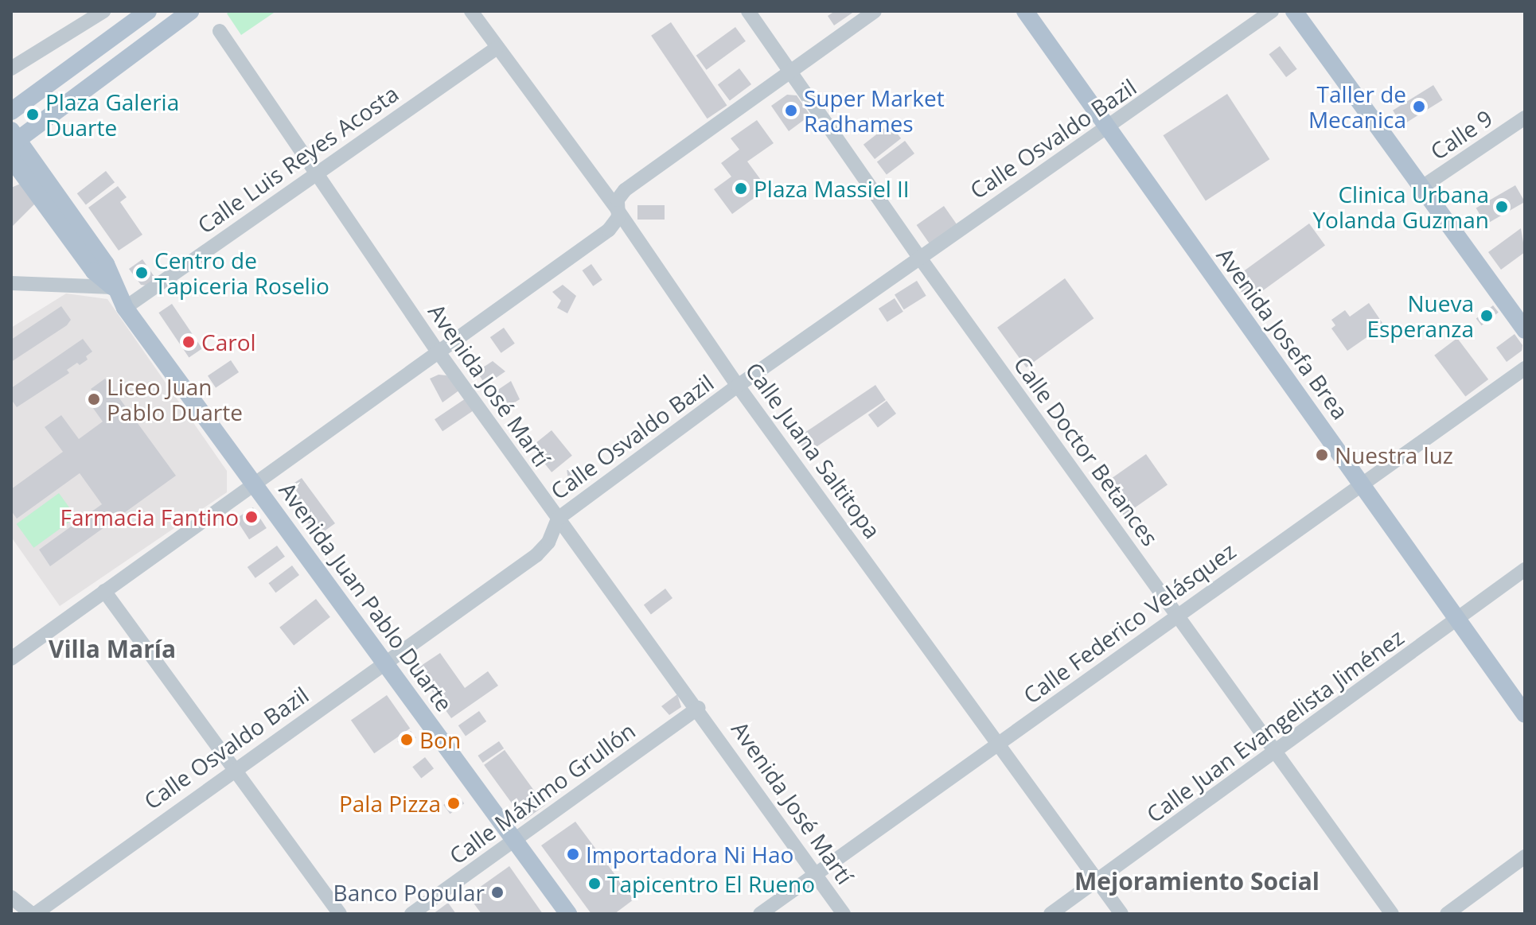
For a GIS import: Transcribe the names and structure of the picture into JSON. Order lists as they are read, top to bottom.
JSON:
{
  "streets": {
    "main road": ["Avenida Josefa Brea", "Avenida Juan Pablo Duarte"],
    "street": [
      "Calle 9",
      "Calle Osvaldo Bazil",
      "Calle Luis Reyes Acosta",
      "Avenida José Martí",
      "Calle Juana Saltitopa",
      "Calle Doctor Betances",
      "Calle Federico Velásquez",
      "Calle Juan Evangelista Jiménez",
      "Calle Máximo Grullón"
    ]
  },
  "crossings": [
    ["Calle Osvaldo Bazil", "Avenida Josefa Brea"],
    ["Calle Osvaldo Bazil", "Avenida José Martí"],
    ["Calle Osvaldo Bazil", "Calle Juana Saltitopa"],
    ["Calle Osvaldo Bazil", "Calle Doctor Betances"],
    ["Calle Osvaldo Bazil", "Avenida Juan Pablo Duarte"],
    ["Calle Luis Reyes Acosta", "Avenida José Martí"],
    ["Calle Luis Reyes Acosta", "Calle Juana Saltitopa"],
    ["Calle Luis Reyes Acosta", "Avenida Juan Pablo Duarte"],
    ["Avenida Josefa Brea", "Calle Federico Velásquez"],
    ["Avenida Josefa Brea", "Calle Juan Evangelista Jiménez"],
    ["Avenida José Martí", "Calle Federico Velásquez"],
    ["Avenida José Martí", "Calle Máximo Grullón"],
    ["Calle Juana Saltitopa", "Calle Federico Velásquez"],
    ["Calle Juana Saltitopa", "Calle Juan Evangelista Jiménez"],
    ["Calle Doctor Betances", "Calle Federico Velásquez"],
    ["Calle Doctor Betances", "Calle Juan Evangelista Jiménez"],
    ["Avenida Juan Pablo Duarte", "Calle Máximo Grullón"]
  ],
  "districts": ["Villa María", "Mejoramiento Social"],
  "places": [
    "Taller de Mecanica",
    "Super Market Radhames",
    "Plaza Galeria Duarte",
    "Plaza Massiel II",
    "Clinica Urbana Yolanda Guzman",
    "Centro de Tapiceria Roselio",
    "Nueva Esperanza",
    "Carol",
    "Liceo Juan Pablo Duarte",
    "Nuestra luz",
    "Farmacia Fantino",
    "Bon",
    "Pala Pizza",
    "Importadora Ni Hao",
    "Tapicentro El Rueno",
    "Banco Popular"
  ]
}
